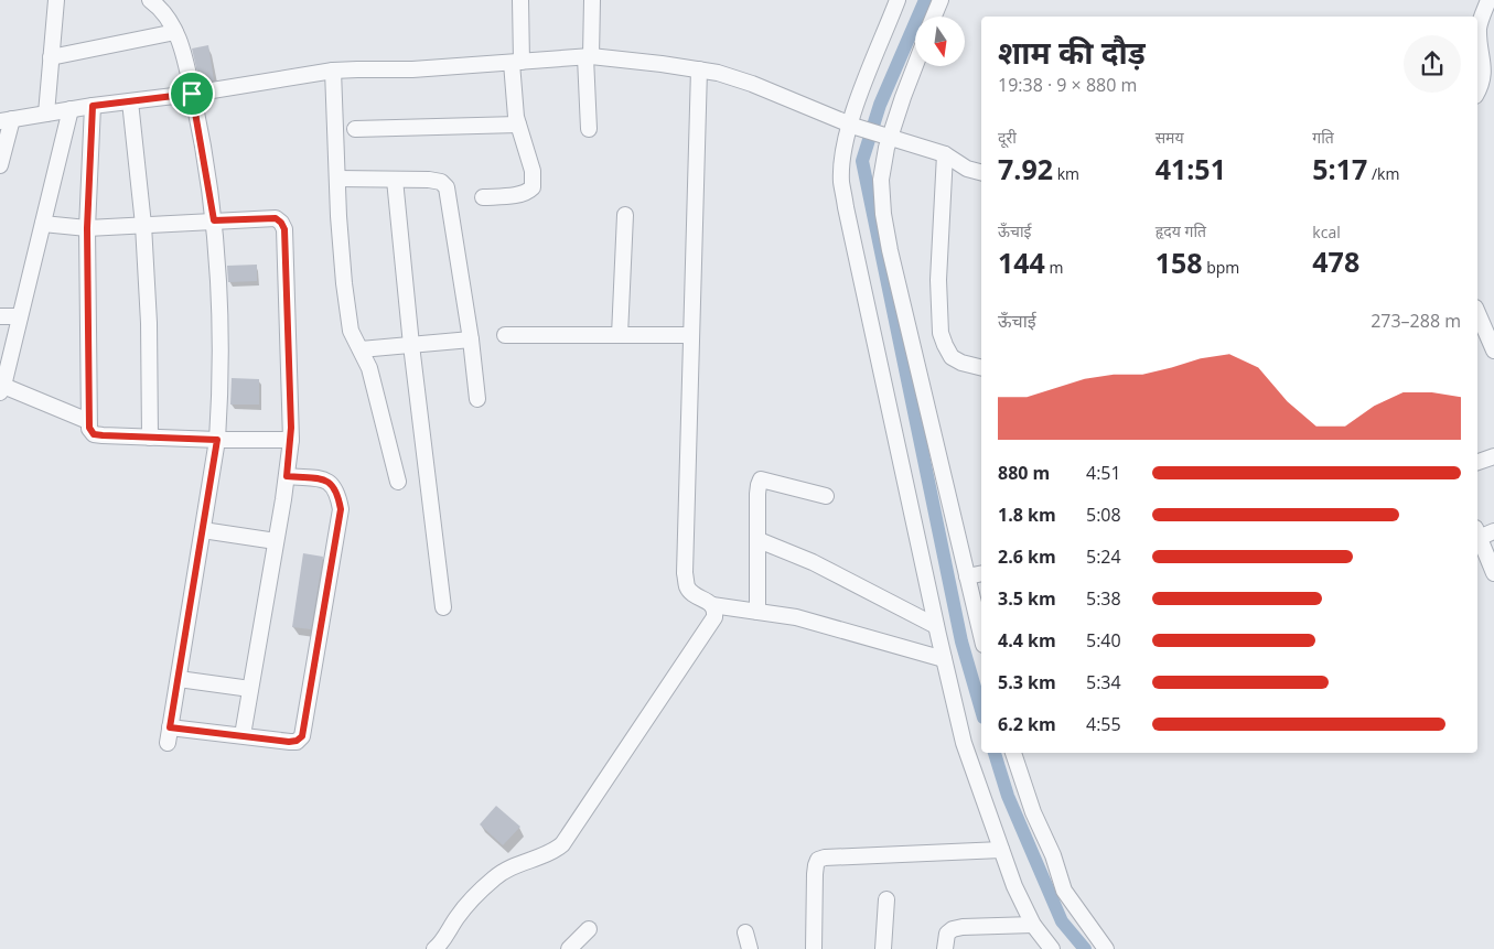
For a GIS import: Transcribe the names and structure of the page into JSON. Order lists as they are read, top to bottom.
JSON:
{
  "north": "bottom",
  "page": {
    "heading": ["शाम की दौड़", "19:38 · 9 × 880 m"],
    "stats": [
      ["दूरी", "7.92 km"],
      ["समय", "41:51"],
      ["गति", "5:17 /km"],
      ["ऊँचाई", "144 m"],
      ["हृदय गति", "158 bpm"],
      ["kcal", "478"]
    ],
    "chart": ["ऊँचाई", "273–288 m"],
    "list": [
      {
        "name": "880 m",
        "note": "4:51"
      },
      {
        "name": "1.8 km",
        "note": "5:08"
      },
      {
        "name": "2.6 km",
        "note": "5:24"
      },
      {
        "name": "3.5 km",
        "note": "5:38"
      },
      {
        "name": "4.4 km",
        "note": "5:40"
      },
      {
        "name": "5.3 km",
        "note": "5:34"
      },
      {
        "name": "6.2 km",
        "note": "4:55"
      }
    ]
  }
}
